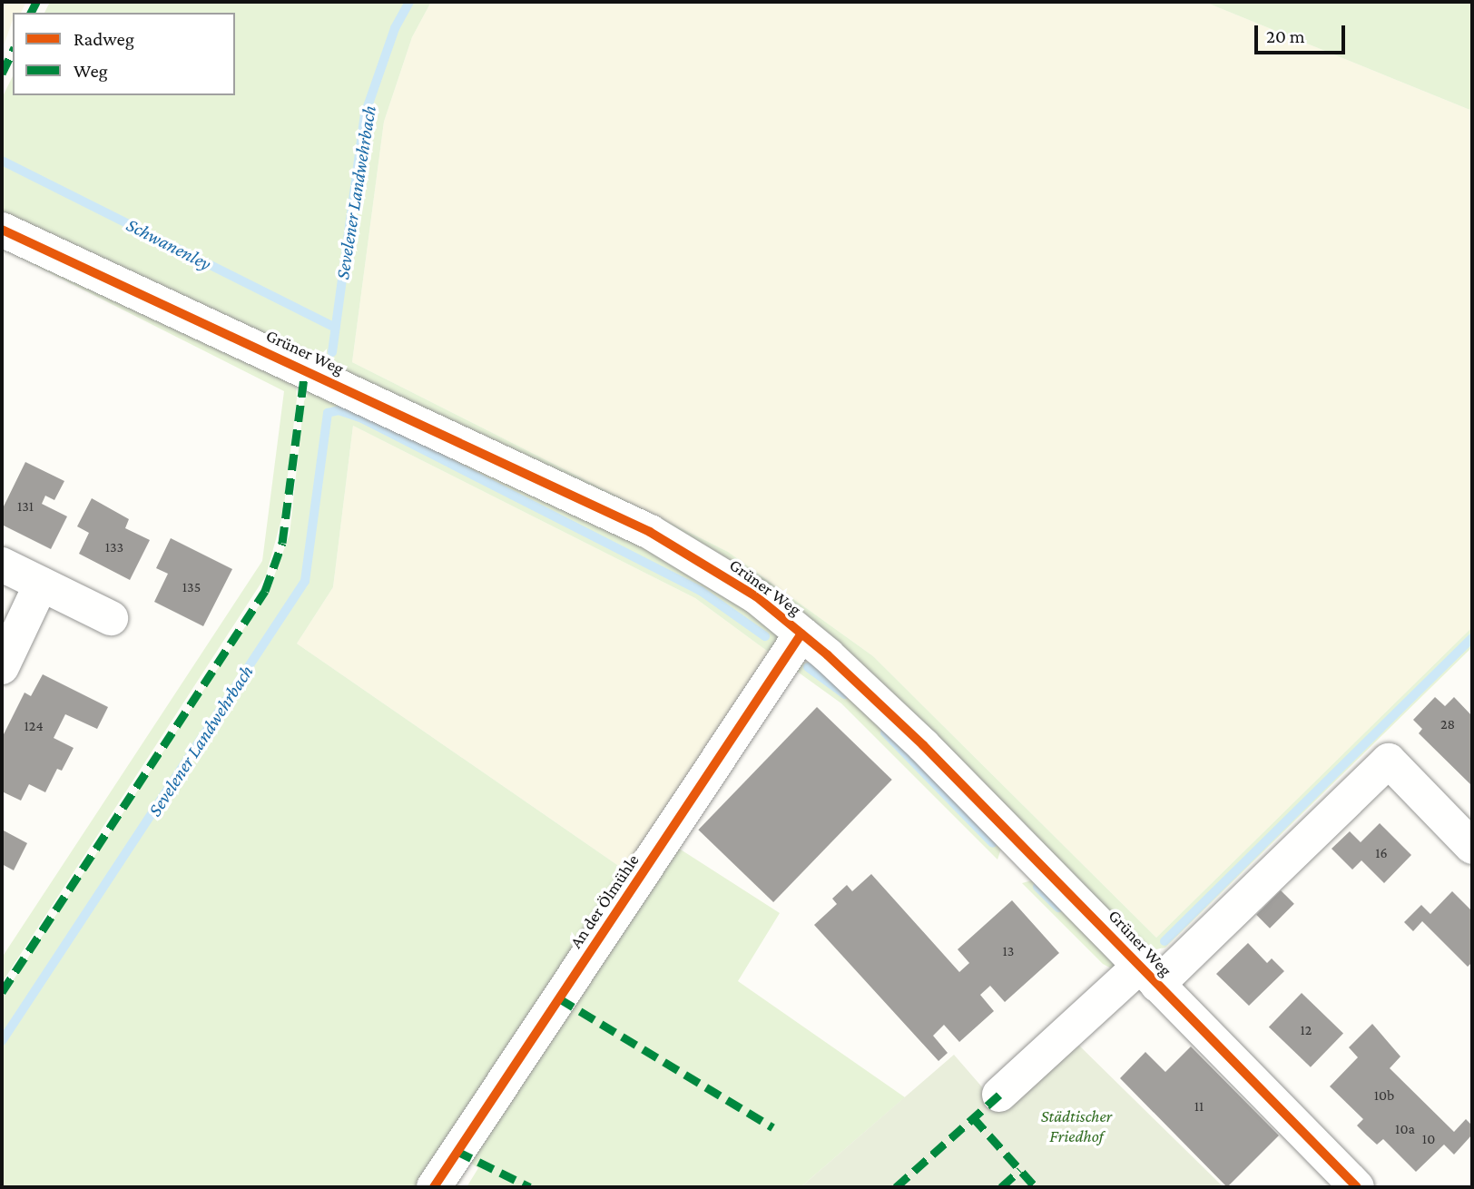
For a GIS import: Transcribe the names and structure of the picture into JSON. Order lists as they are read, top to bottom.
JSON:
{
  "streets": {
    "street": ["Grüner Weg", "An der Ölmühle"]
  },
  "crossings": [
    ["Grüner Weg", "An der Ölmühle"]
  ],
  "water": ["Sevelener Landwehrbach", "Schwanenley"],
  "parks": ["Städtischer Friedhof"],
  "house_numbers": [
    "131",
    "133",
    "135",
    "28",
    "124",
    "16",
    "13",
    "12",
    "10b",
    "11",
    "10a",
    "10"
  ],
  "legend": ["Radweg", "Weg"],
  "scale_bar": "20 m"
}
